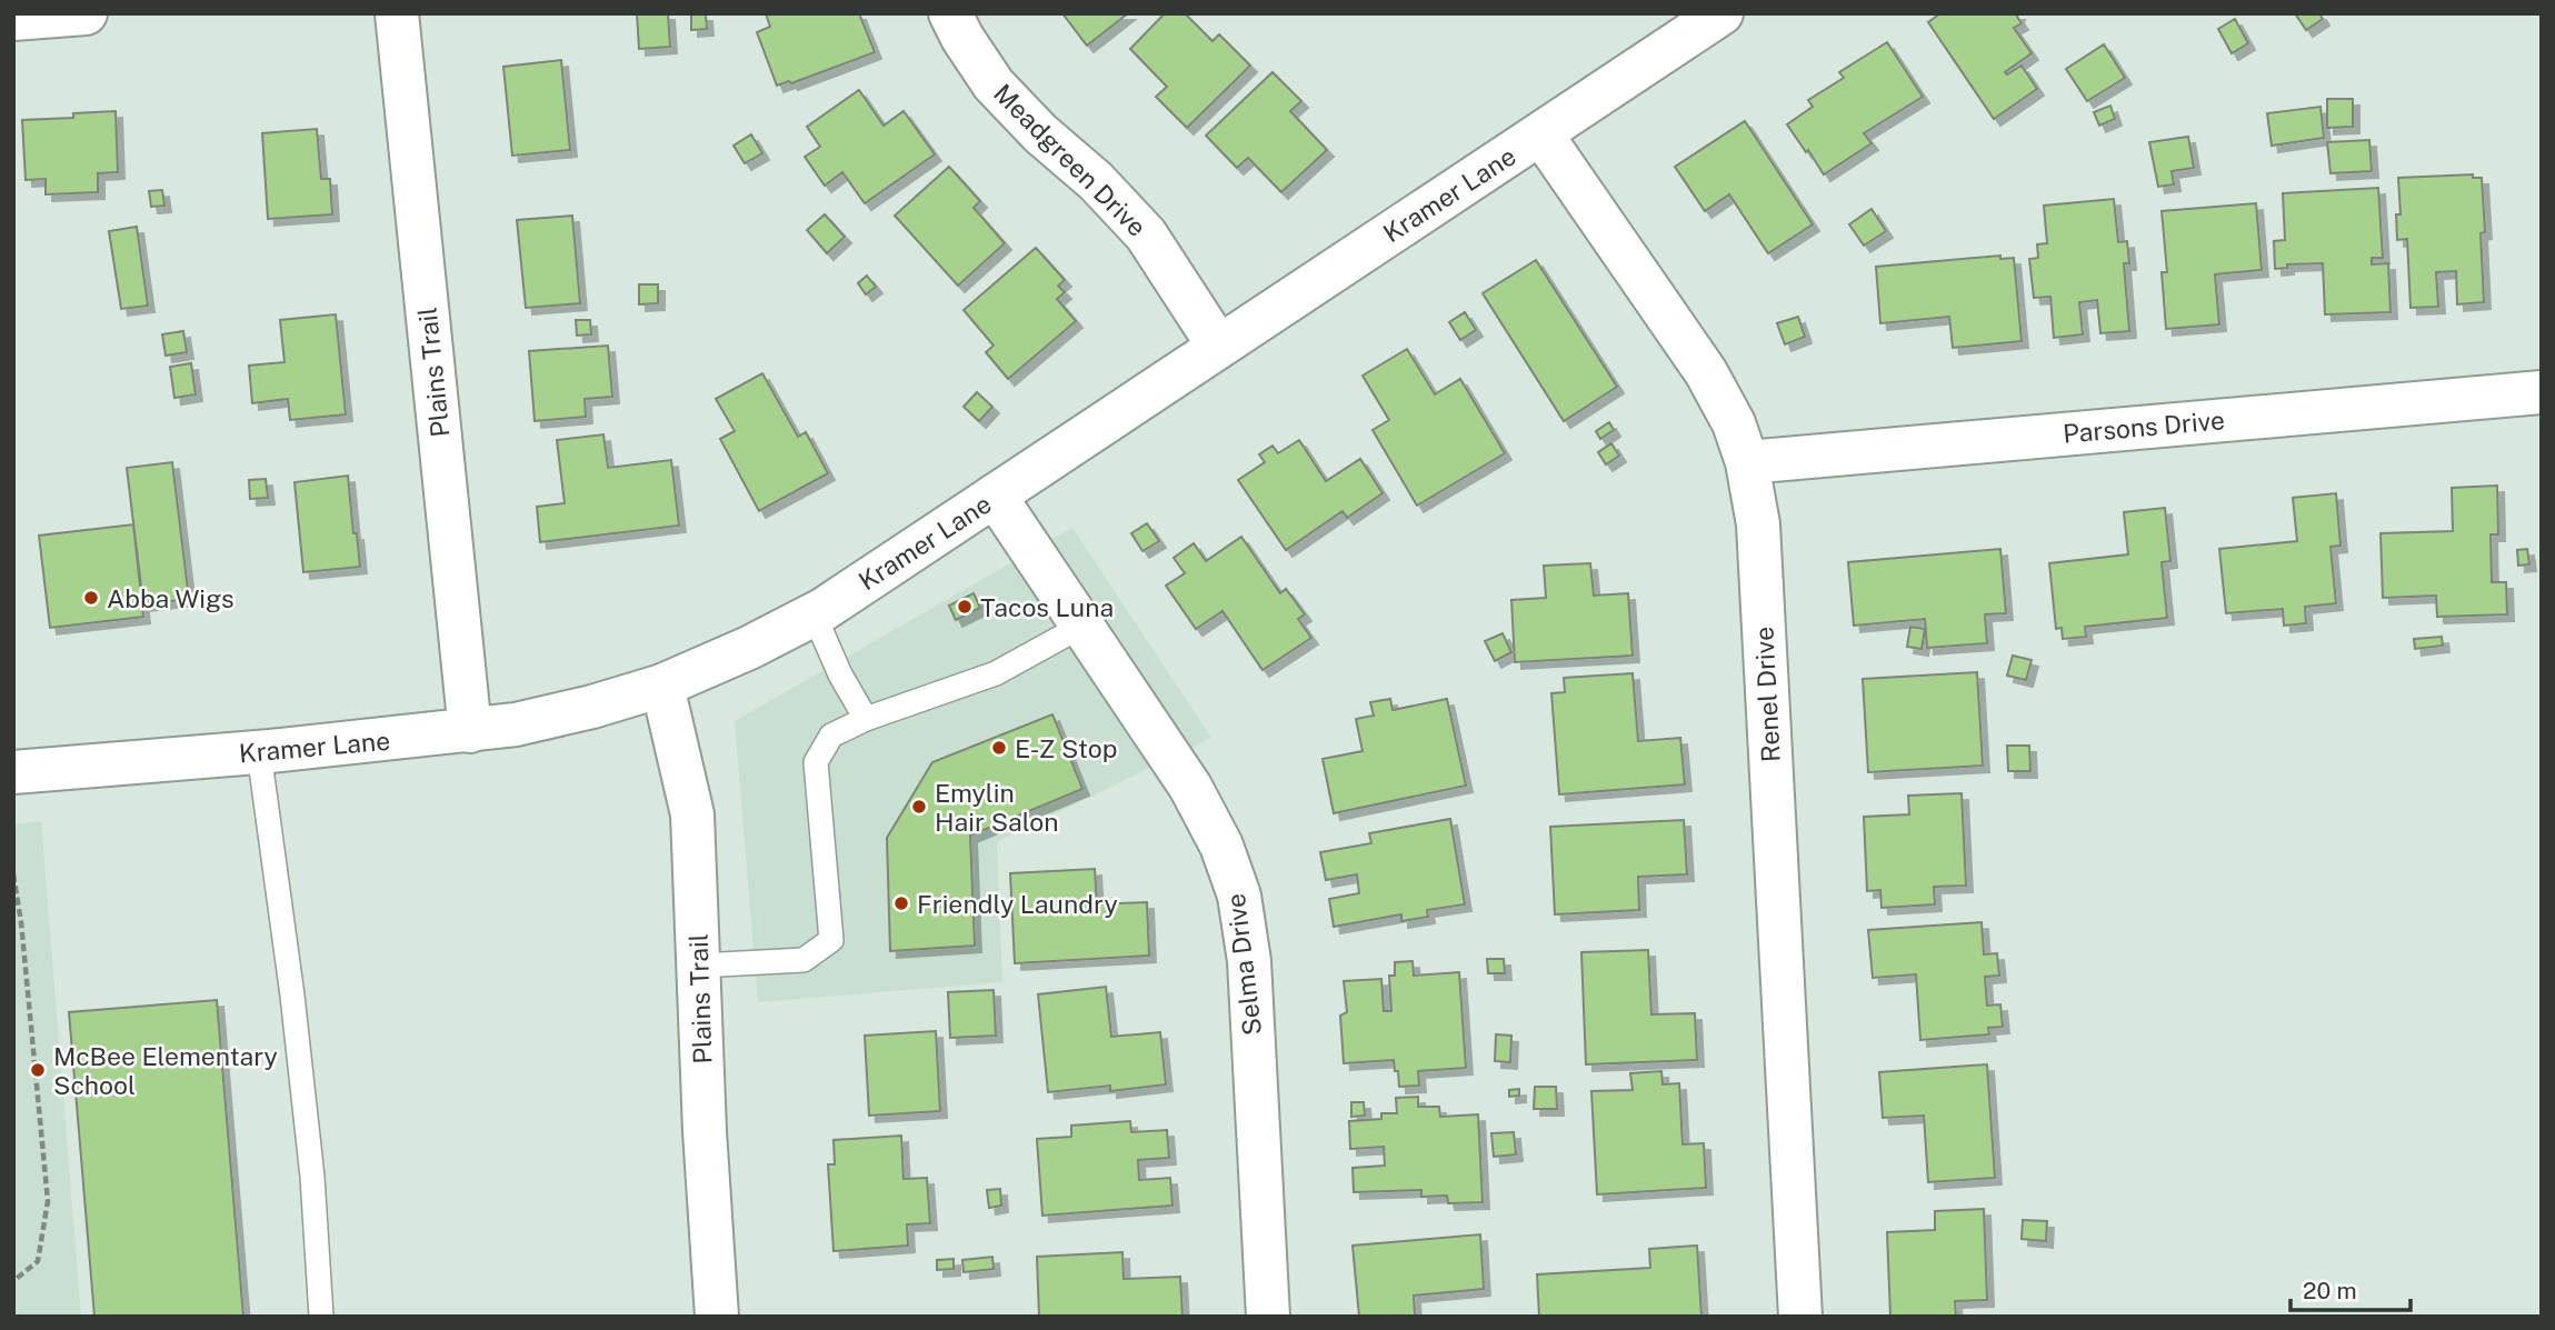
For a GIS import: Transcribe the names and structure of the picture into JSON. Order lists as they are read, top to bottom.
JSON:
{
  "streets": {
    "street": [
      "Meadgreen Drive",
      "Kramer Lane",
      "Plains Trail",
      "Parsons Drive",
      "Renel Drive",
      "Selma Drive"
    ]
  },
  "crossings": [
    ["Meadgreen Drive", "Kramer Lane"],
    ["Kramer Lane", "Plains Trail"],
    ["Kramer Lane", "Renel Drive"],
    ["Kramer Lane", "Selma Drive"],
    ["Parsons Drive", "Renel Drive"]
  ],
  "places": [
    "Abba Wigs",
    "Tacos Luna",
    "E-Z Stop",
    "Emylin Hair Salon",
    "Friendly Laundry",
    "McBee Elementary School"
  ],
  "scale_bar": "20 m"
}
